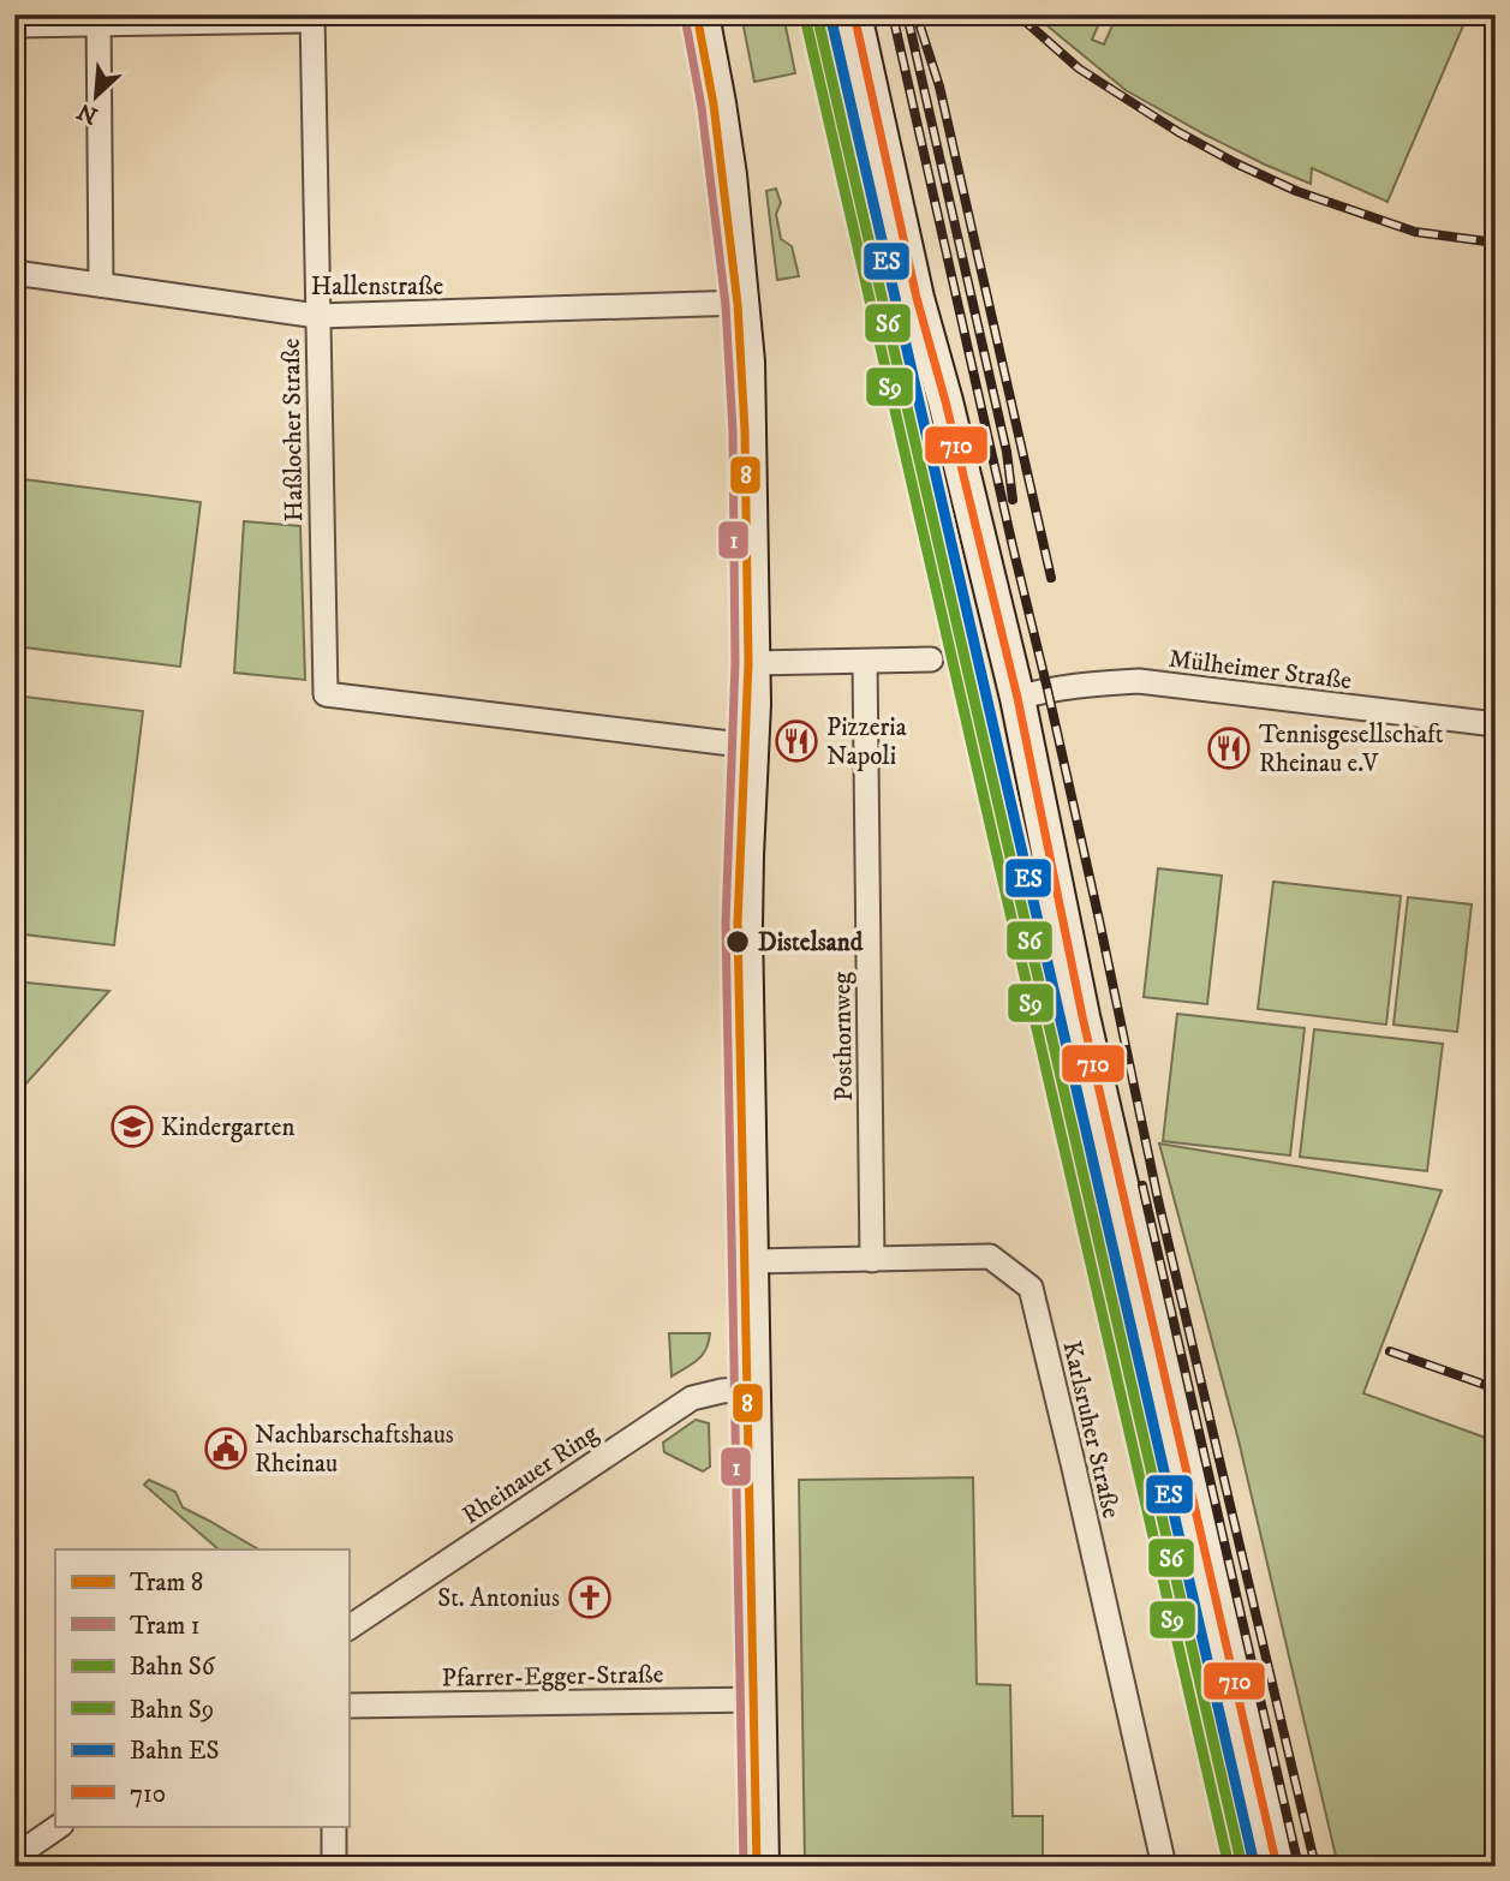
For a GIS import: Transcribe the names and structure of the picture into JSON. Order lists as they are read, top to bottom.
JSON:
{
  "streets": {
    "street": [
      "Hallenstraße",
      "Haßlocher Straße",
      "Mülheimer Straße",
      "Posthornweg",
      "Karlsruher Straße",
      "Rheinauer Ring",
      "Pfarrer-Egger-Straße"
    ]
  },
  "crossings": [
    ["Hallenstraße", "Haßlocher Straße"],
    ["Posthornweg", "Karlsruher Straße"]
  ],
  "places": {
    "restaurant": ["Pizzeria Napoli", "Tennisgesellschaft Rheinau e.V"],
    "other": ["Distelsand"],
    "school or university": ["Kindergarten"],
    "public building": ["Nachbarschaftshaus Rheinau"],
    "church": ["St. Antonius"]
  },
  "lines": [
    "tram line 8",
    "rail line S6",
    "rail line ES",
    "transit line 710",
    "tram line 1",
    "rail line S9"
  ],
  "legend": [
    "Tram 8",
    "Tram 1",
    "Bahn S6",
    "Bahn S9",
    "Bahn ES",
    "710"
  ],
  "north": "bottom left"
}
